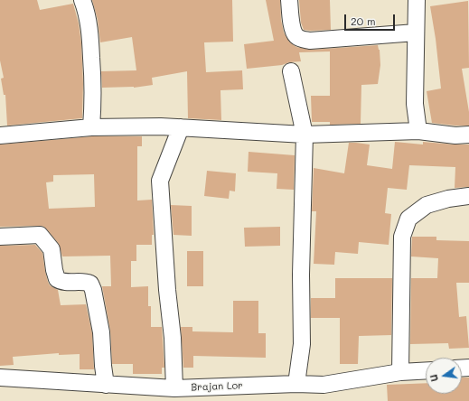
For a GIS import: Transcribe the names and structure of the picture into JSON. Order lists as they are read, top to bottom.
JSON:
{
  "streets": {
    "street": ["Brajan Lor"]
  },
  "scale_bar": "20 m",
  "north": "left"
}
